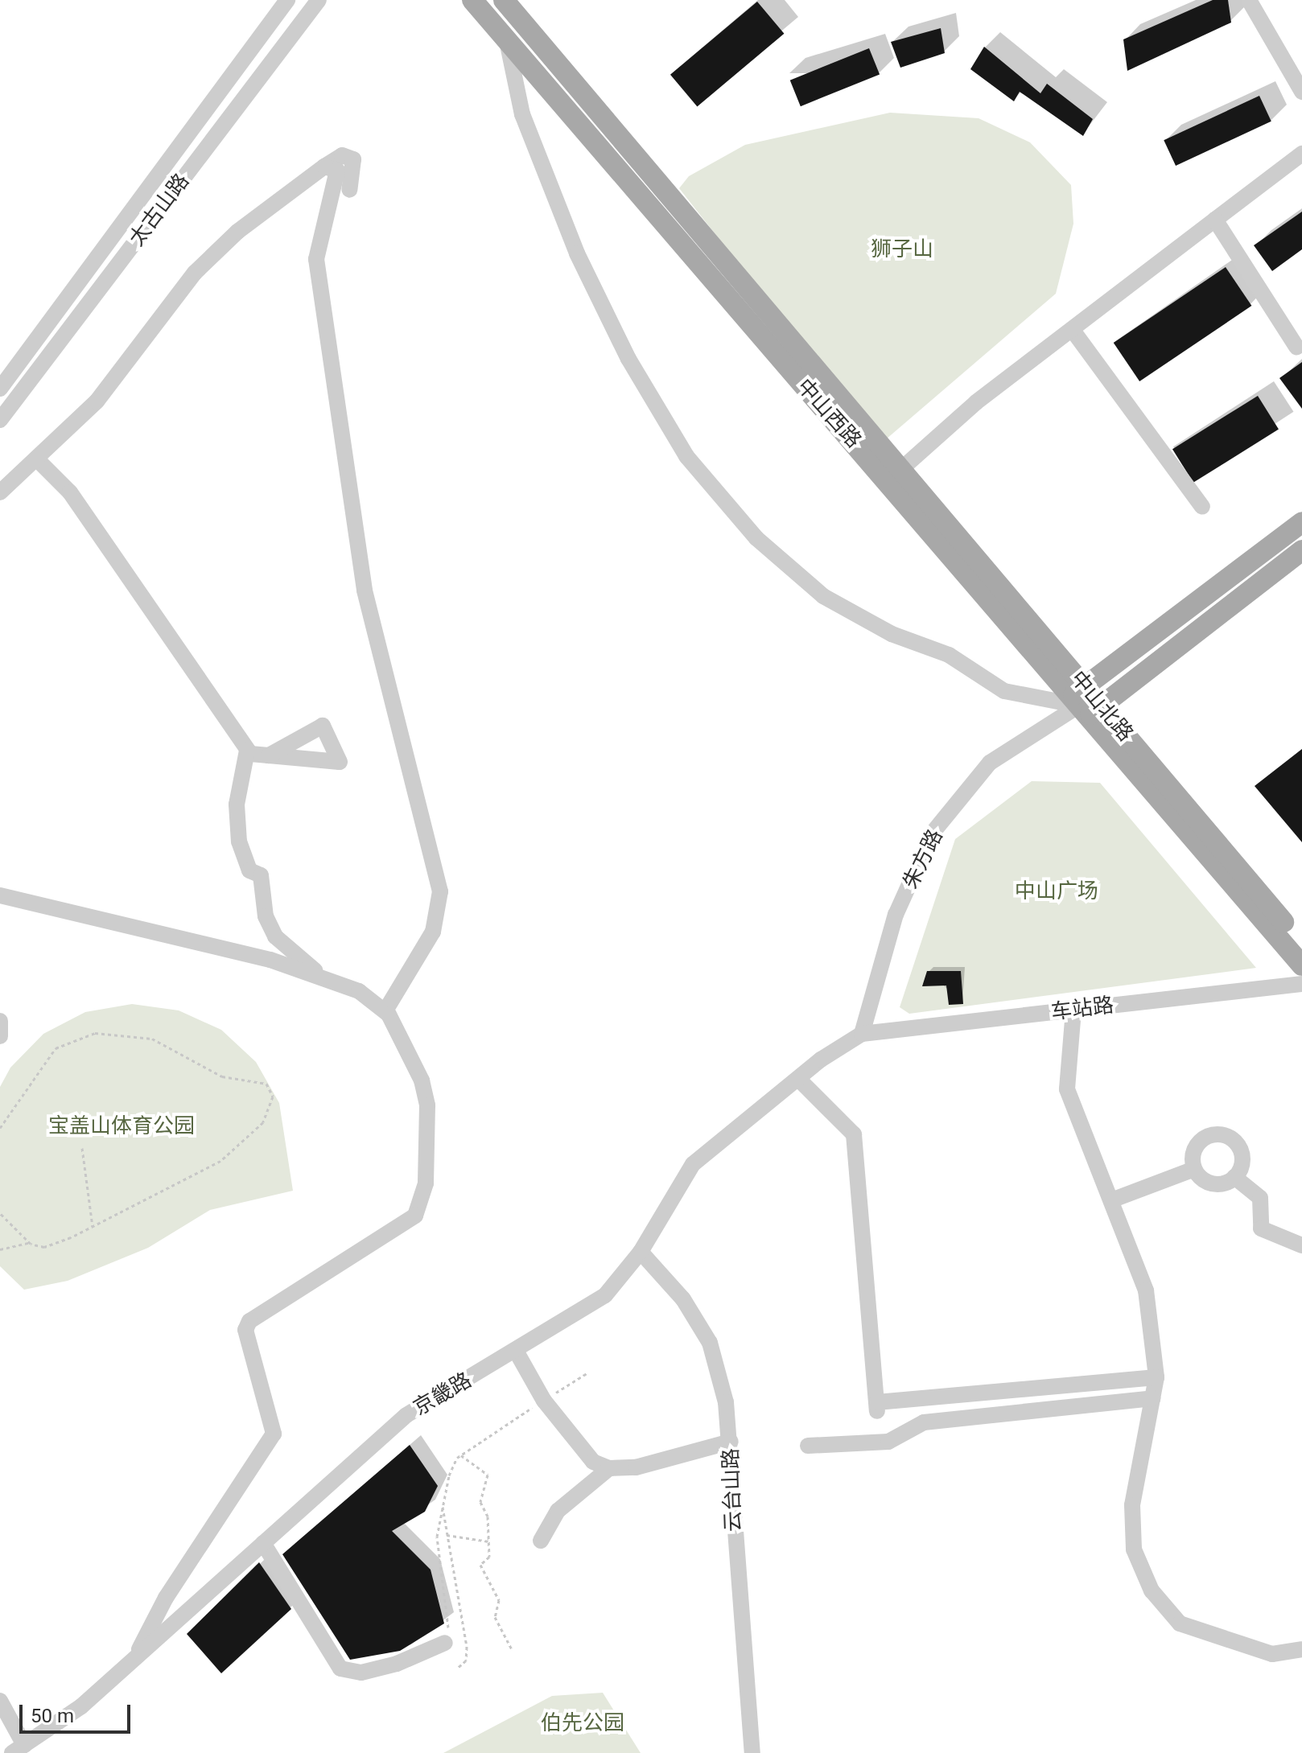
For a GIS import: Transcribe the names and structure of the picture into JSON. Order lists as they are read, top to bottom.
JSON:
{
  "streets": {
    "main road": ["中山西路", "中山北路", "朱方路"],
    "street": [
      "太古山路",
      "车站路",
      "京畿路",
      "云台山路"
    ]
  },
  "crossings": [
    ["中山西路", "中山北路"],
    ["中山西路", "朱方路"],
    ["中山北路", "朱方路"],
    ["朱方路", "车站路"],
    ["朱方路", "京畿路"],
    ["车站路", "京畿路"],
    ["京畿路", "云台山路"]
  ],
  "parks": [
    "狮子山",
    "中山广场",
    "宝盖山体育公园",
    "伯先公园"
  ],
  "scale_bar": "50 m"
}
